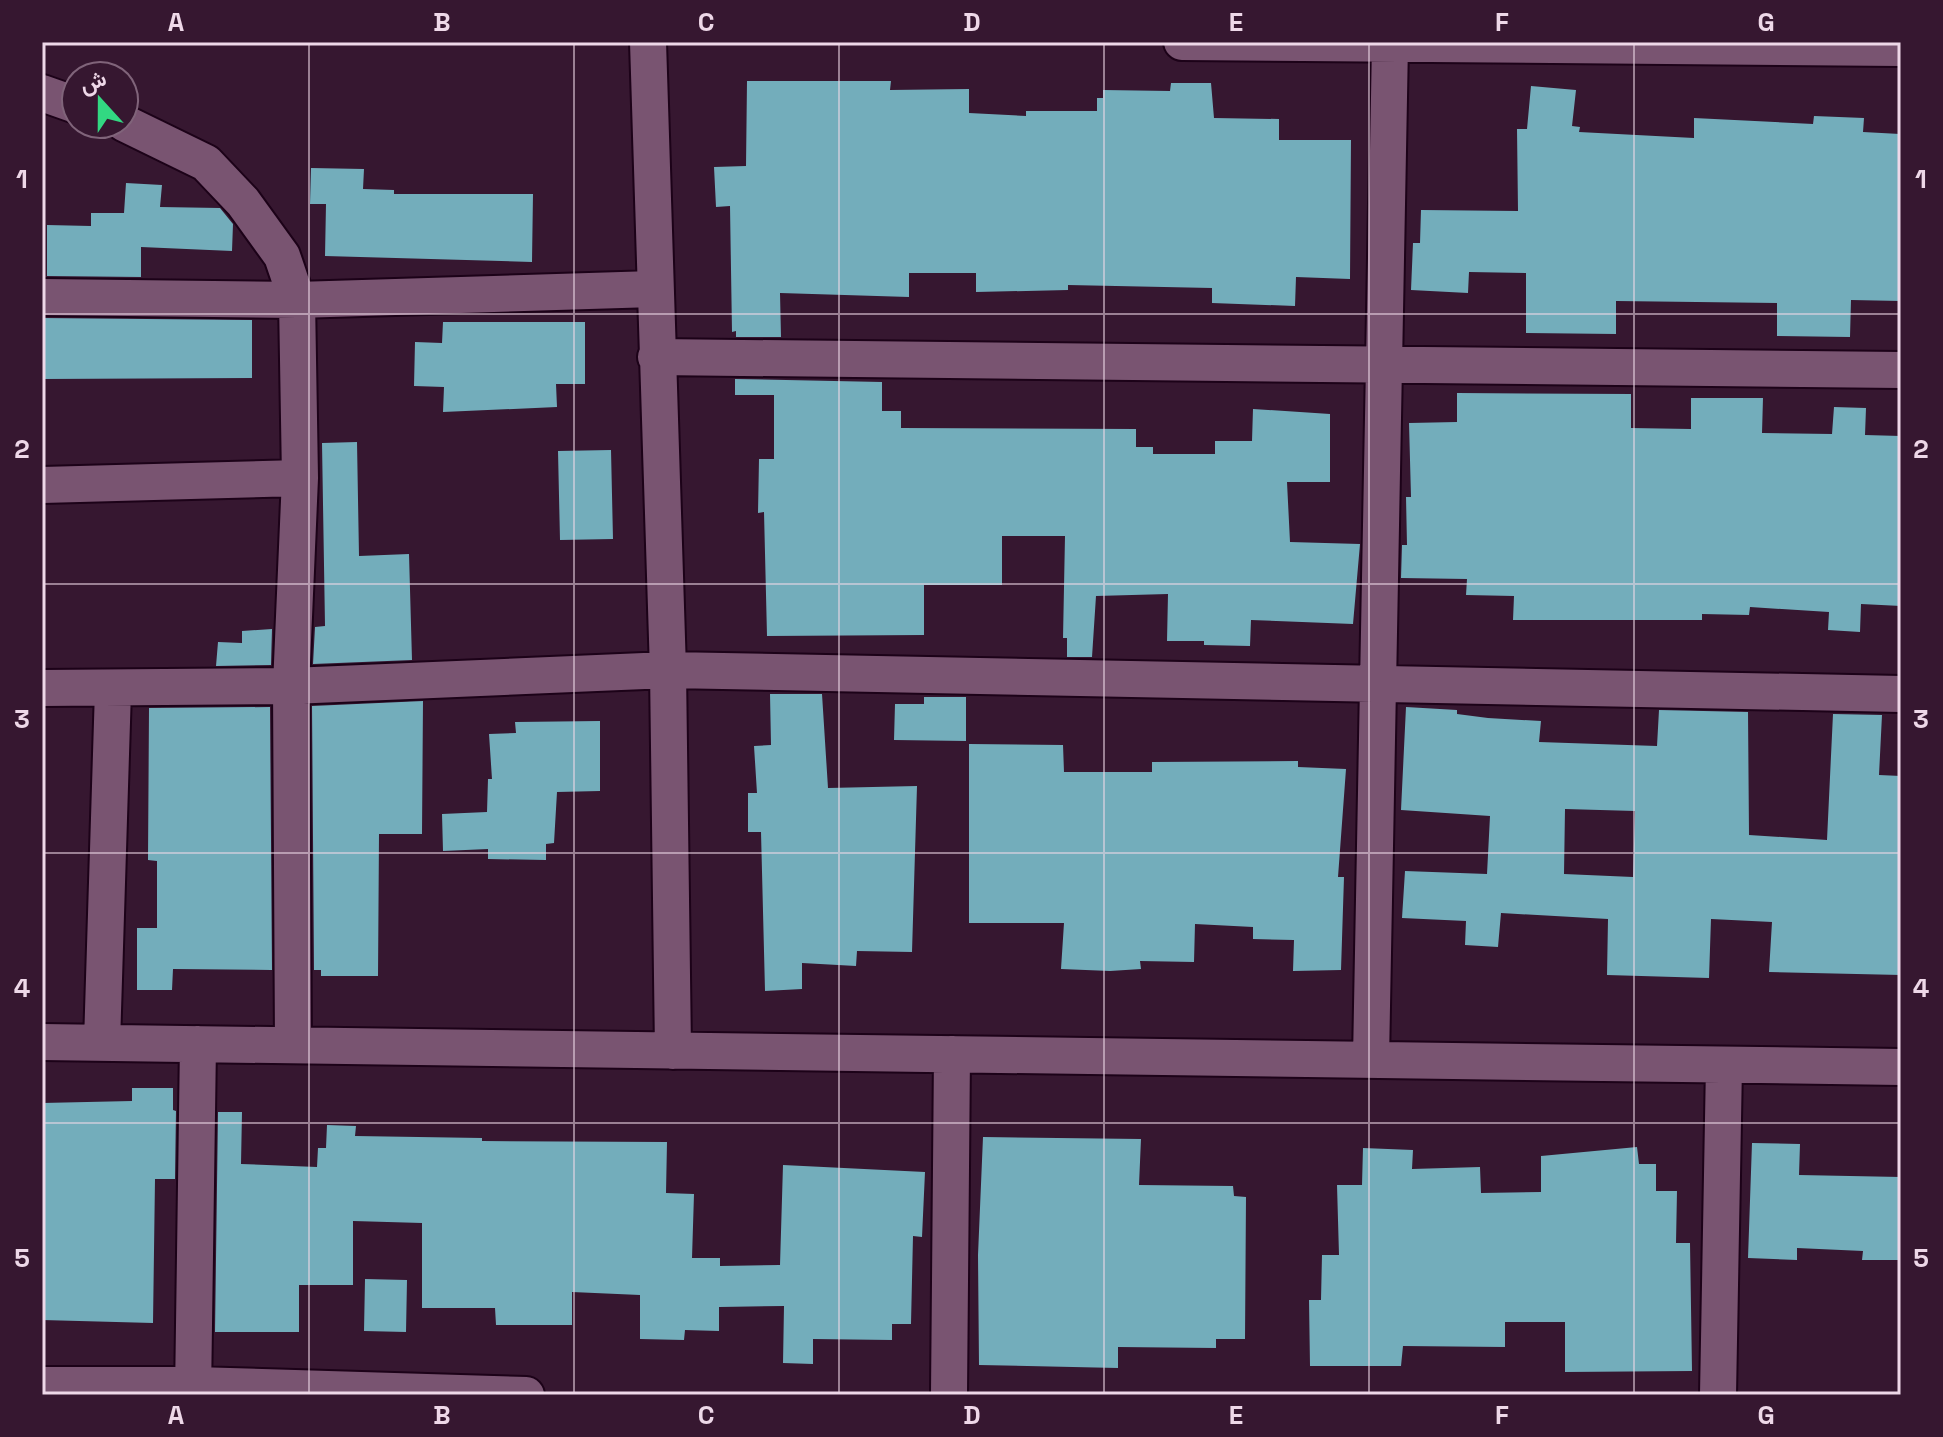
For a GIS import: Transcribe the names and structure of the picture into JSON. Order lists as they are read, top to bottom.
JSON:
{
  "north": "top",
  "grid": {
    "columns": [
      "A",
      "B",
      "C",
      "D",
      "E",
      "F",
      "G"
    ],
    "rows": [
      "1",
      "2",
      "3",
      "4",
      "5"
    ]
  }
}
